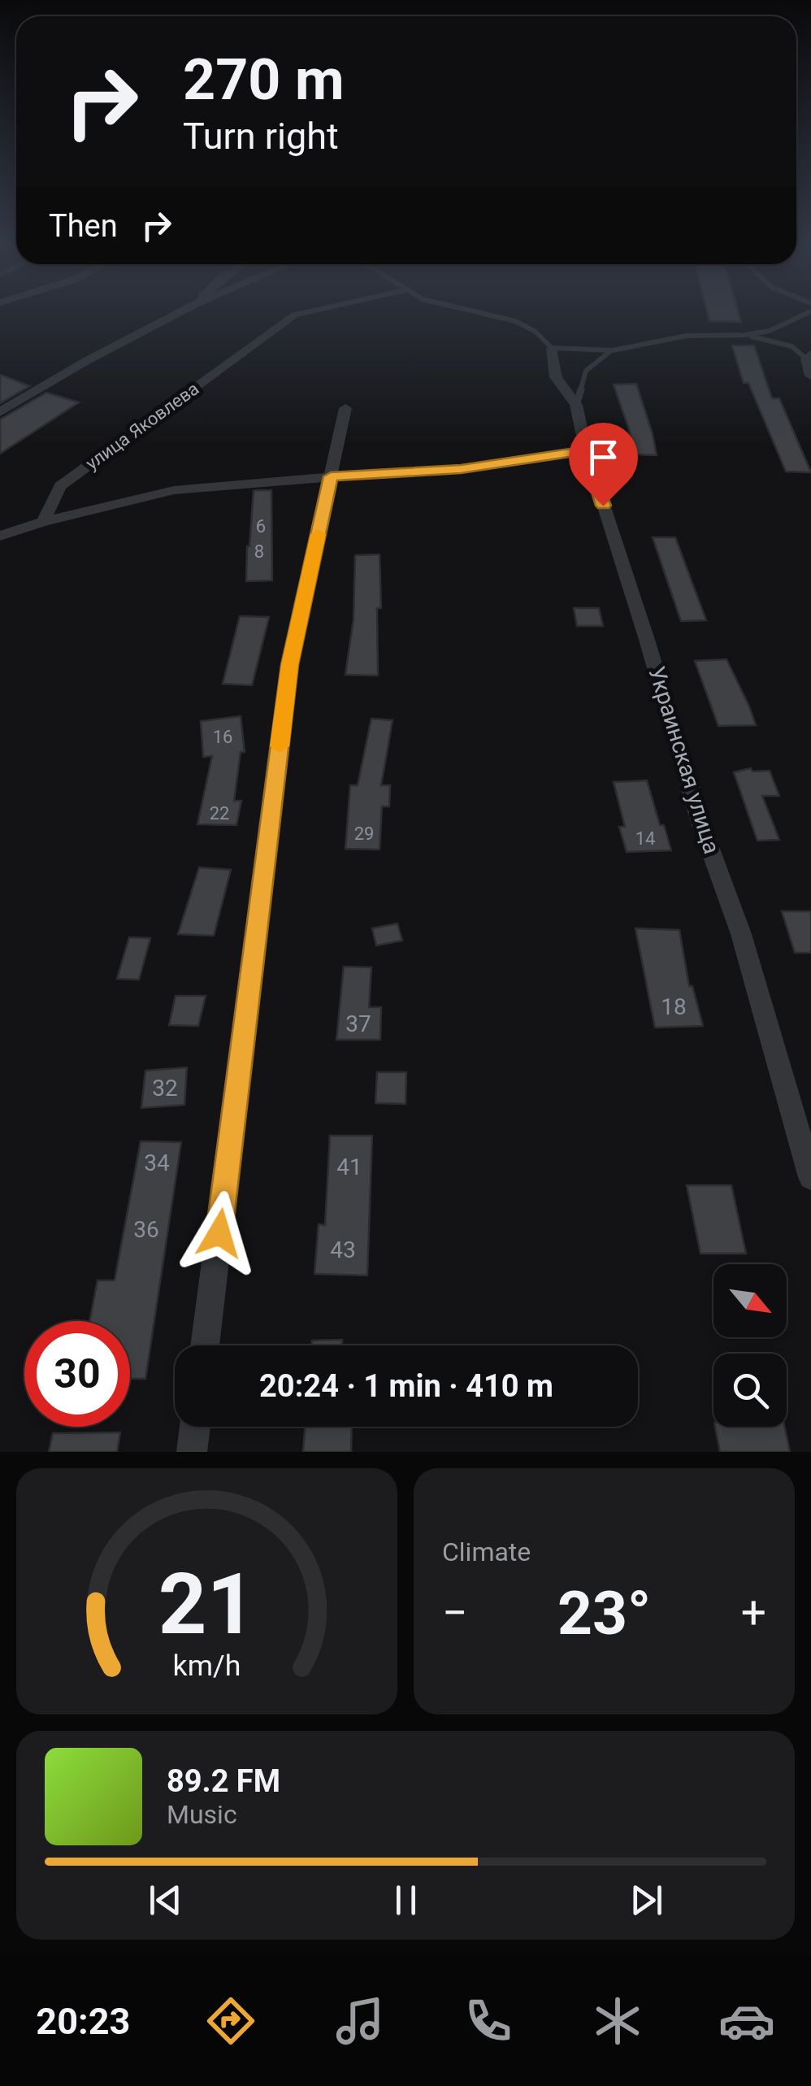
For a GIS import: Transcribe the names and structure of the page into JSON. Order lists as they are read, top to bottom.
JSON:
{
  "streets": {
    "street": ["улица Яковлева", "Украинская улица"]
  },
  "house_numbers": [
    "6",
    "8",
    "16",
    "22",
    "29",
    "14",
    "18",
    "37",
    "32",
    "34",
    "41",
    "36",
    "43"
  ],
  "north": "bottom right",
  "page": {
    "turn": ["270 m", "Turn right"],
    "then": "Then",
    "limit": "30",
    "trip": "20:24 · 1 min · 410 m",
    "tile": "Climate",
    "heat": ["−", "23°", "+"],
    "song": ["89.2 FM", "Music"],
    "tabs": "20:23",
    "gauge": ["21", "km/h"]
  }
}
